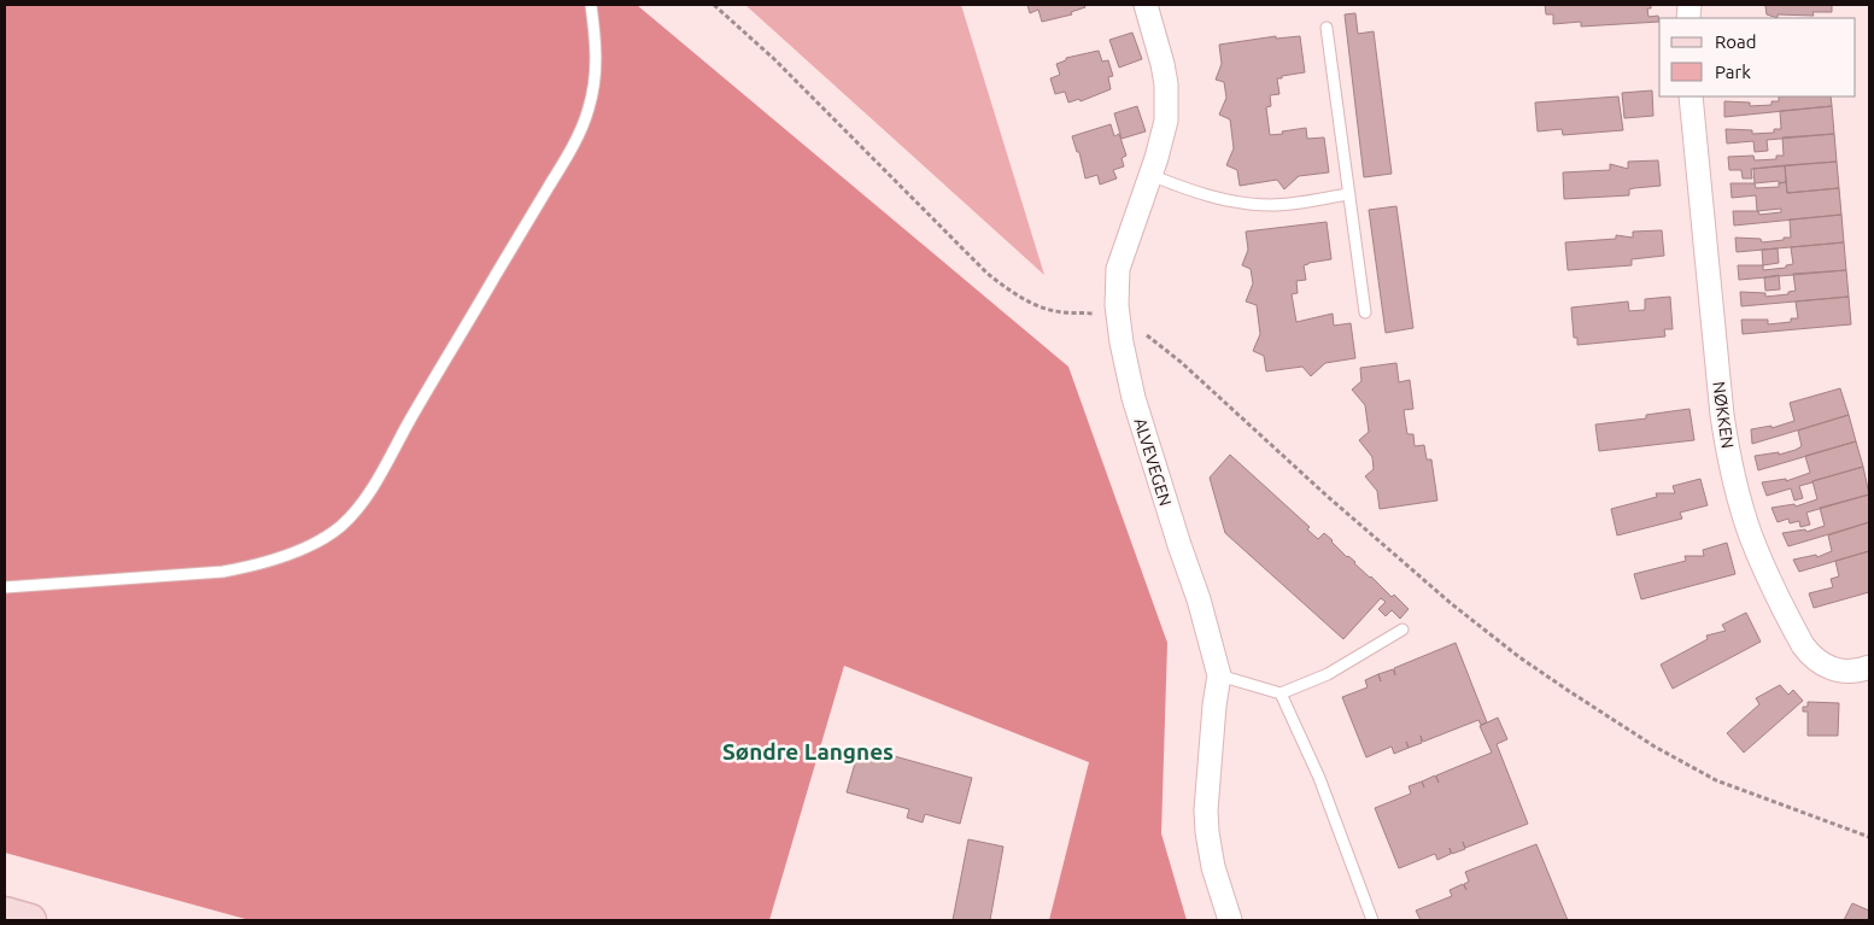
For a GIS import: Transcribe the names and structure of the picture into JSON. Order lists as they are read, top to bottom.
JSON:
{
  "streets": {
    "street": ["NØKKEN", "ALVEVEGEN"]
  },
  "districts": ["Søndre Langnes"],
  "legend": ["Road", "Park"]
}
